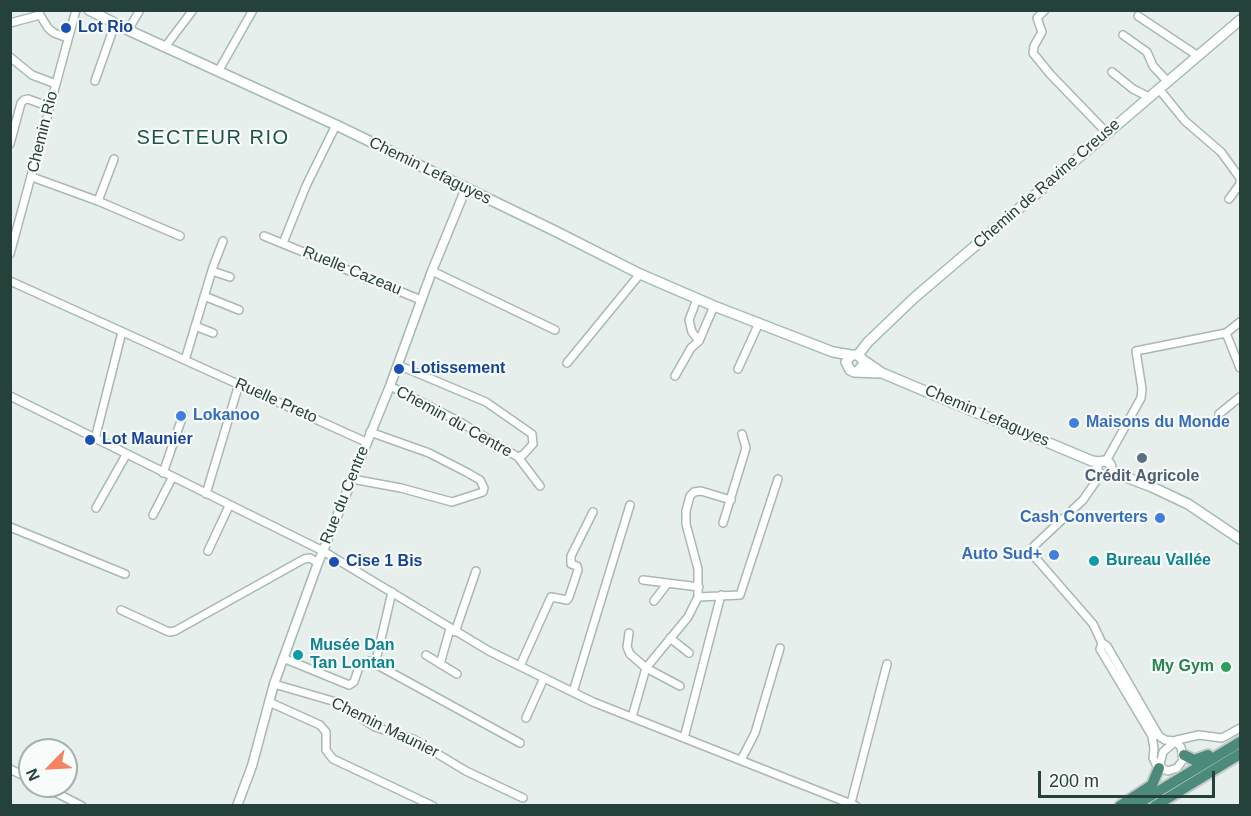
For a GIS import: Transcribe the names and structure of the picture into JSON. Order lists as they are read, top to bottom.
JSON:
{
  "streets": {
    "main road": ["Chemin Lefaguyes", "Chemin de Ravine Creuse"],
    "street": [
      "Chemin Rio",
      "Ruelle Cazeau",
      "Ruelle Preto",
      "Chemin du Centre",
      "Rue du Centre",
      "Chemin Maunier"
    ]
  },
  "crossings": [
    ["Chemin Lefaguyes", "Chemin de Ravine Creuse"],
    ["Chemin Lefaguyes", "Ruelle Cazeau"],
    ["Chemin Lefaguyes", "Rue du Centre"],
    ["Ruelle Cazeau", "Rue du Centre"],
    ["Ruelle Preto", "Rue du Centre"],
    ["Chemin du Centre", "Rue du Centre"],
    ["Rue du Centre", "Chemin Maunier"]
  ],
  "districts": ["SECTEUR RIO"],
  "places": [
    "Lot Rio",
    "Lotissement",
    "Lokanoo",
    "Maisons du Monde",
    "Lot Maunier",
    "Crédit Agricole",
    "Cash Converters",
    "Auto Sud+",
    "Bureau Vallée",
    "Cise 1 Bis",
    "Musée Dan Tan Lontan",
    "My Gym"
  ],
  "scale_bar": "200 m",
  "north": "bottom left"
}
